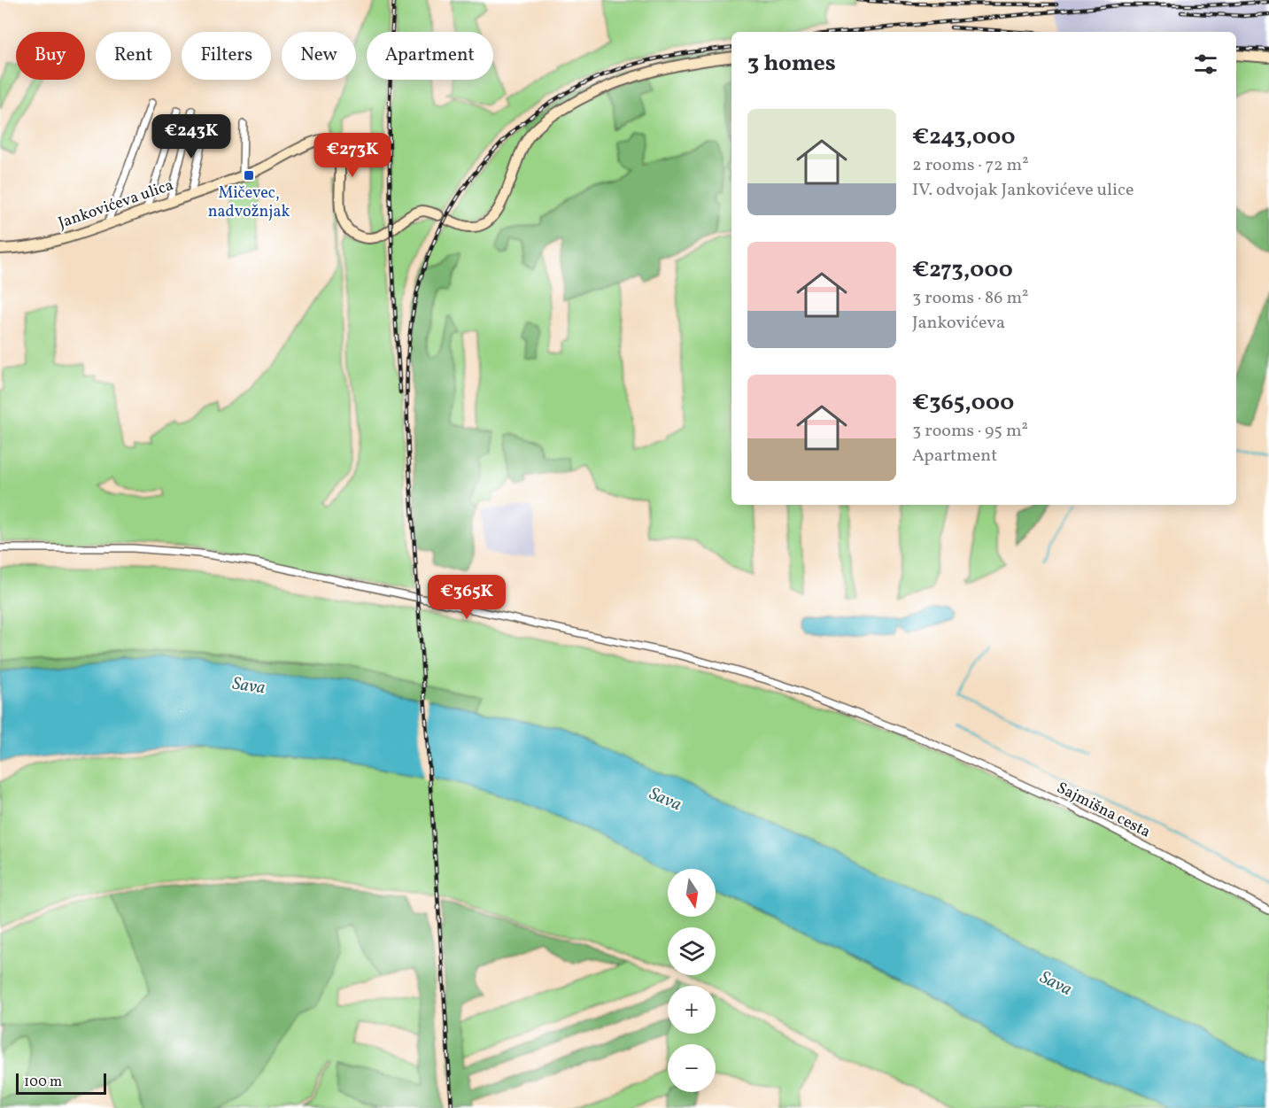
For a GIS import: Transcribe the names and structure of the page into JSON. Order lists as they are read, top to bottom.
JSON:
{
  "streets": {
    "main road": ["Jankovićeva ulica"],
    "street": ["Sajmišna cesta"]
  },
  "water": ["Sava"],
  "places": {
    "transit": ["Mičevec, nadvožnjak"]
  },
  "scale_bar": "100 m",
  "north": "bottom",
  "page": {
    "chip": [
      "Buy",
      "Rent",
      "Filters",
      "New",
      "Apartment"
    ],
    "heading": "3 homes",
    "list": [
      {
        "name": "€243,000",
        "note": "2 rooms · 72 m² · IV. odvojak Jankovićeve ulice"
      },
      {
        "name": "€273,000",
        "note": "3 rooms · 86 m² · Jankovićeva"
      },
      {
        "name": "€365,000",
        "note": "3 rooms · 95 m² · Apartment"
      }
    ],
    "price": ["€243K", "€273K", "€365K"],
    "map_buttons": ["+", "−"],
    "scale": "100 m"
  }
}
